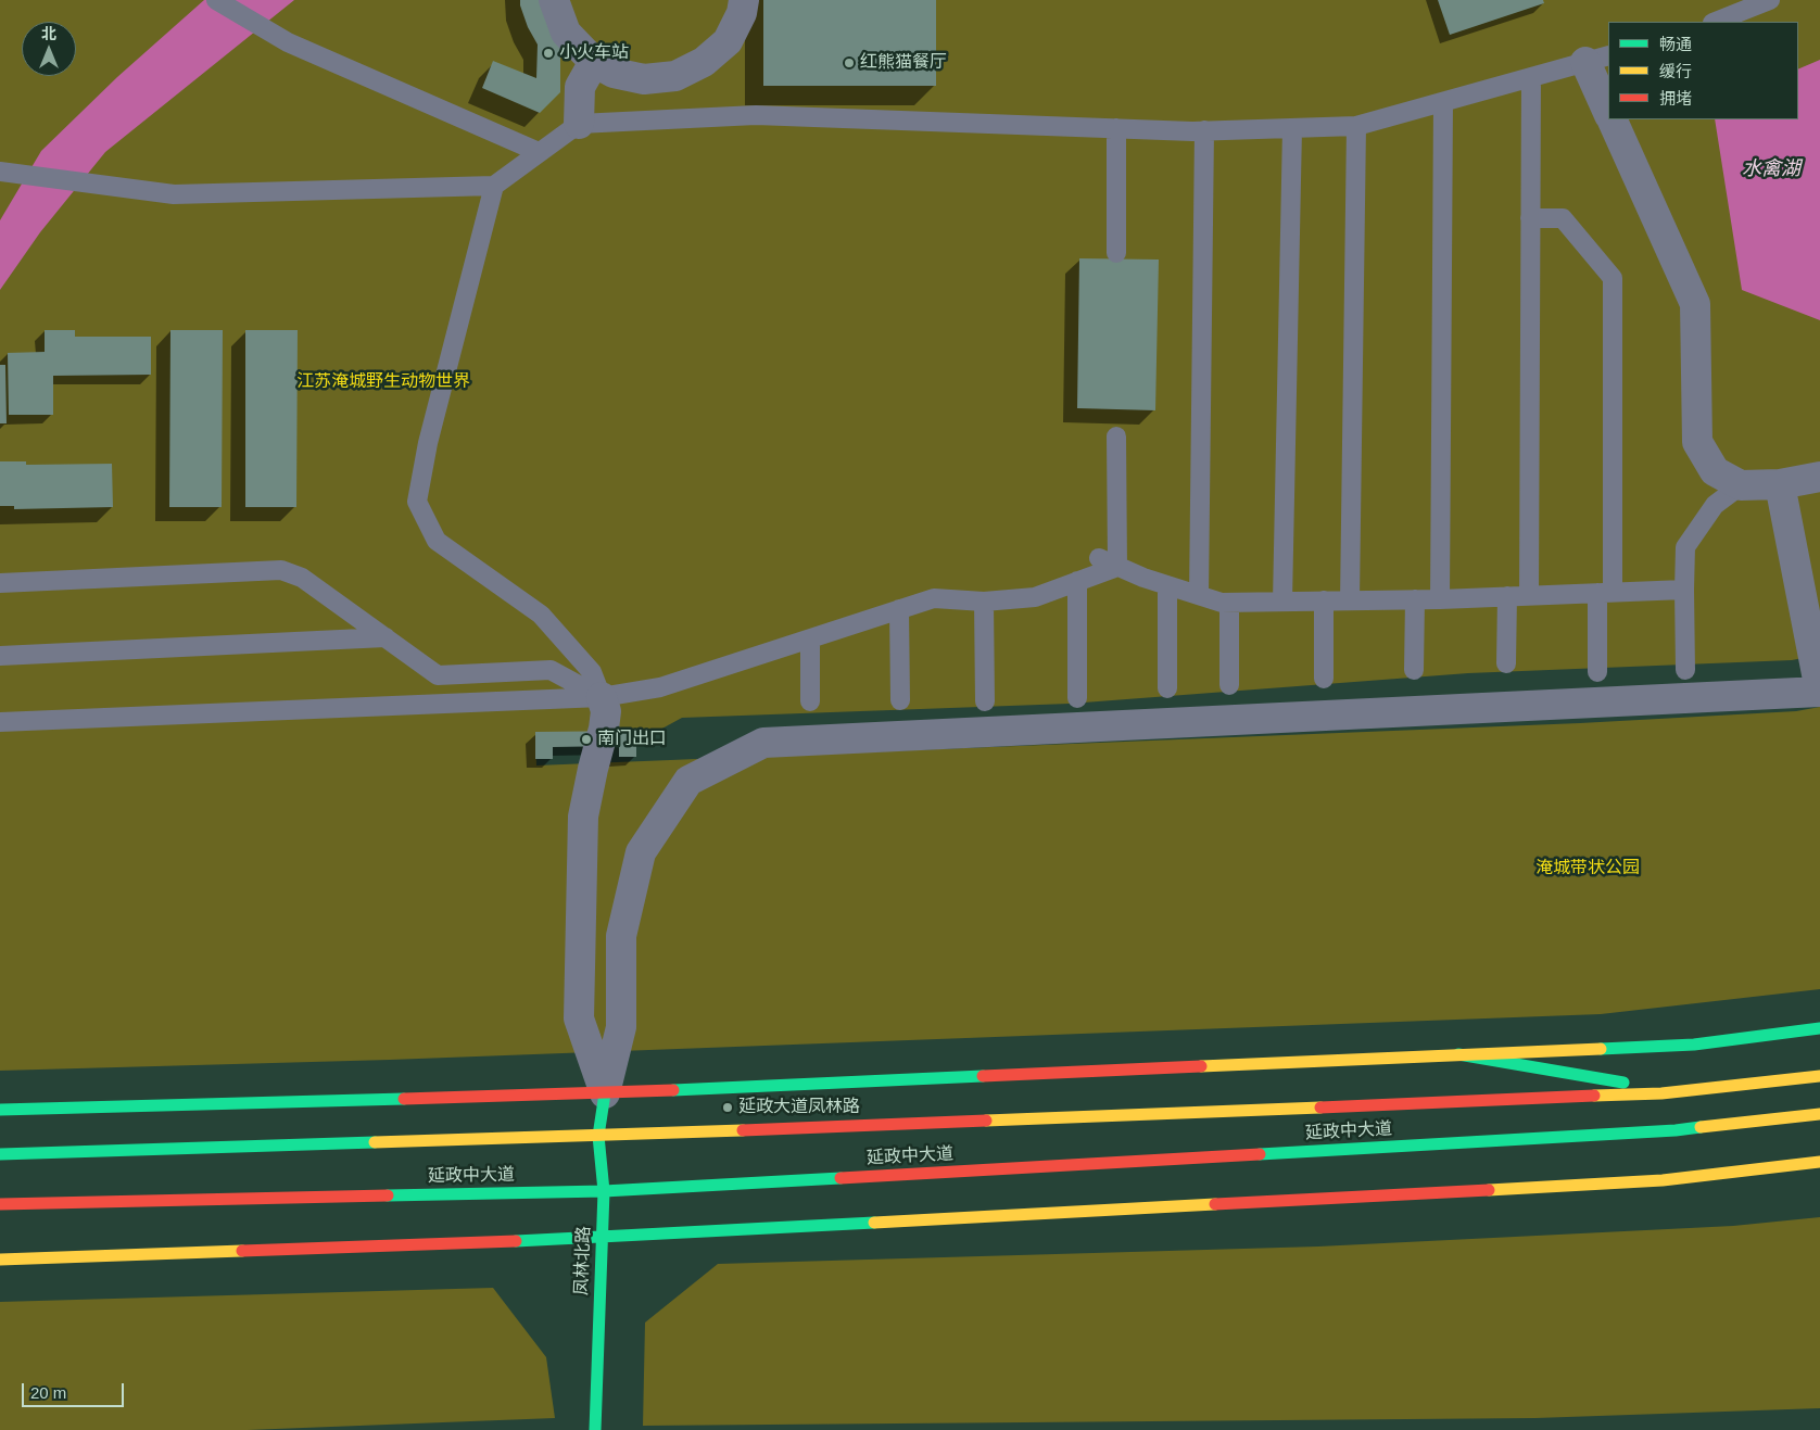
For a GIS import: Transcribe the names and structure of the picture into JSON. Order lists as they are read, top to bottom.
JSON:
{
  "streets": {
    "street": ["延政中大道", "凤林北路"]
  },
  "crossings": [
    ["延政中大道", "凤林北路"]
  ],
  "water": ["水禽湖"],
  "parks": ["江苏淹城野生动物世界", "淹城带状公园"],
  "places": [
    "小火车站",
    "红熊猫餐厅",
    "南门出口",
    "延政大道凤林路"
  ],
  "legend": ["畅通", "缓行", "拥堵"],
  "scale_bar": "20 m",
  "north": "top"
}
